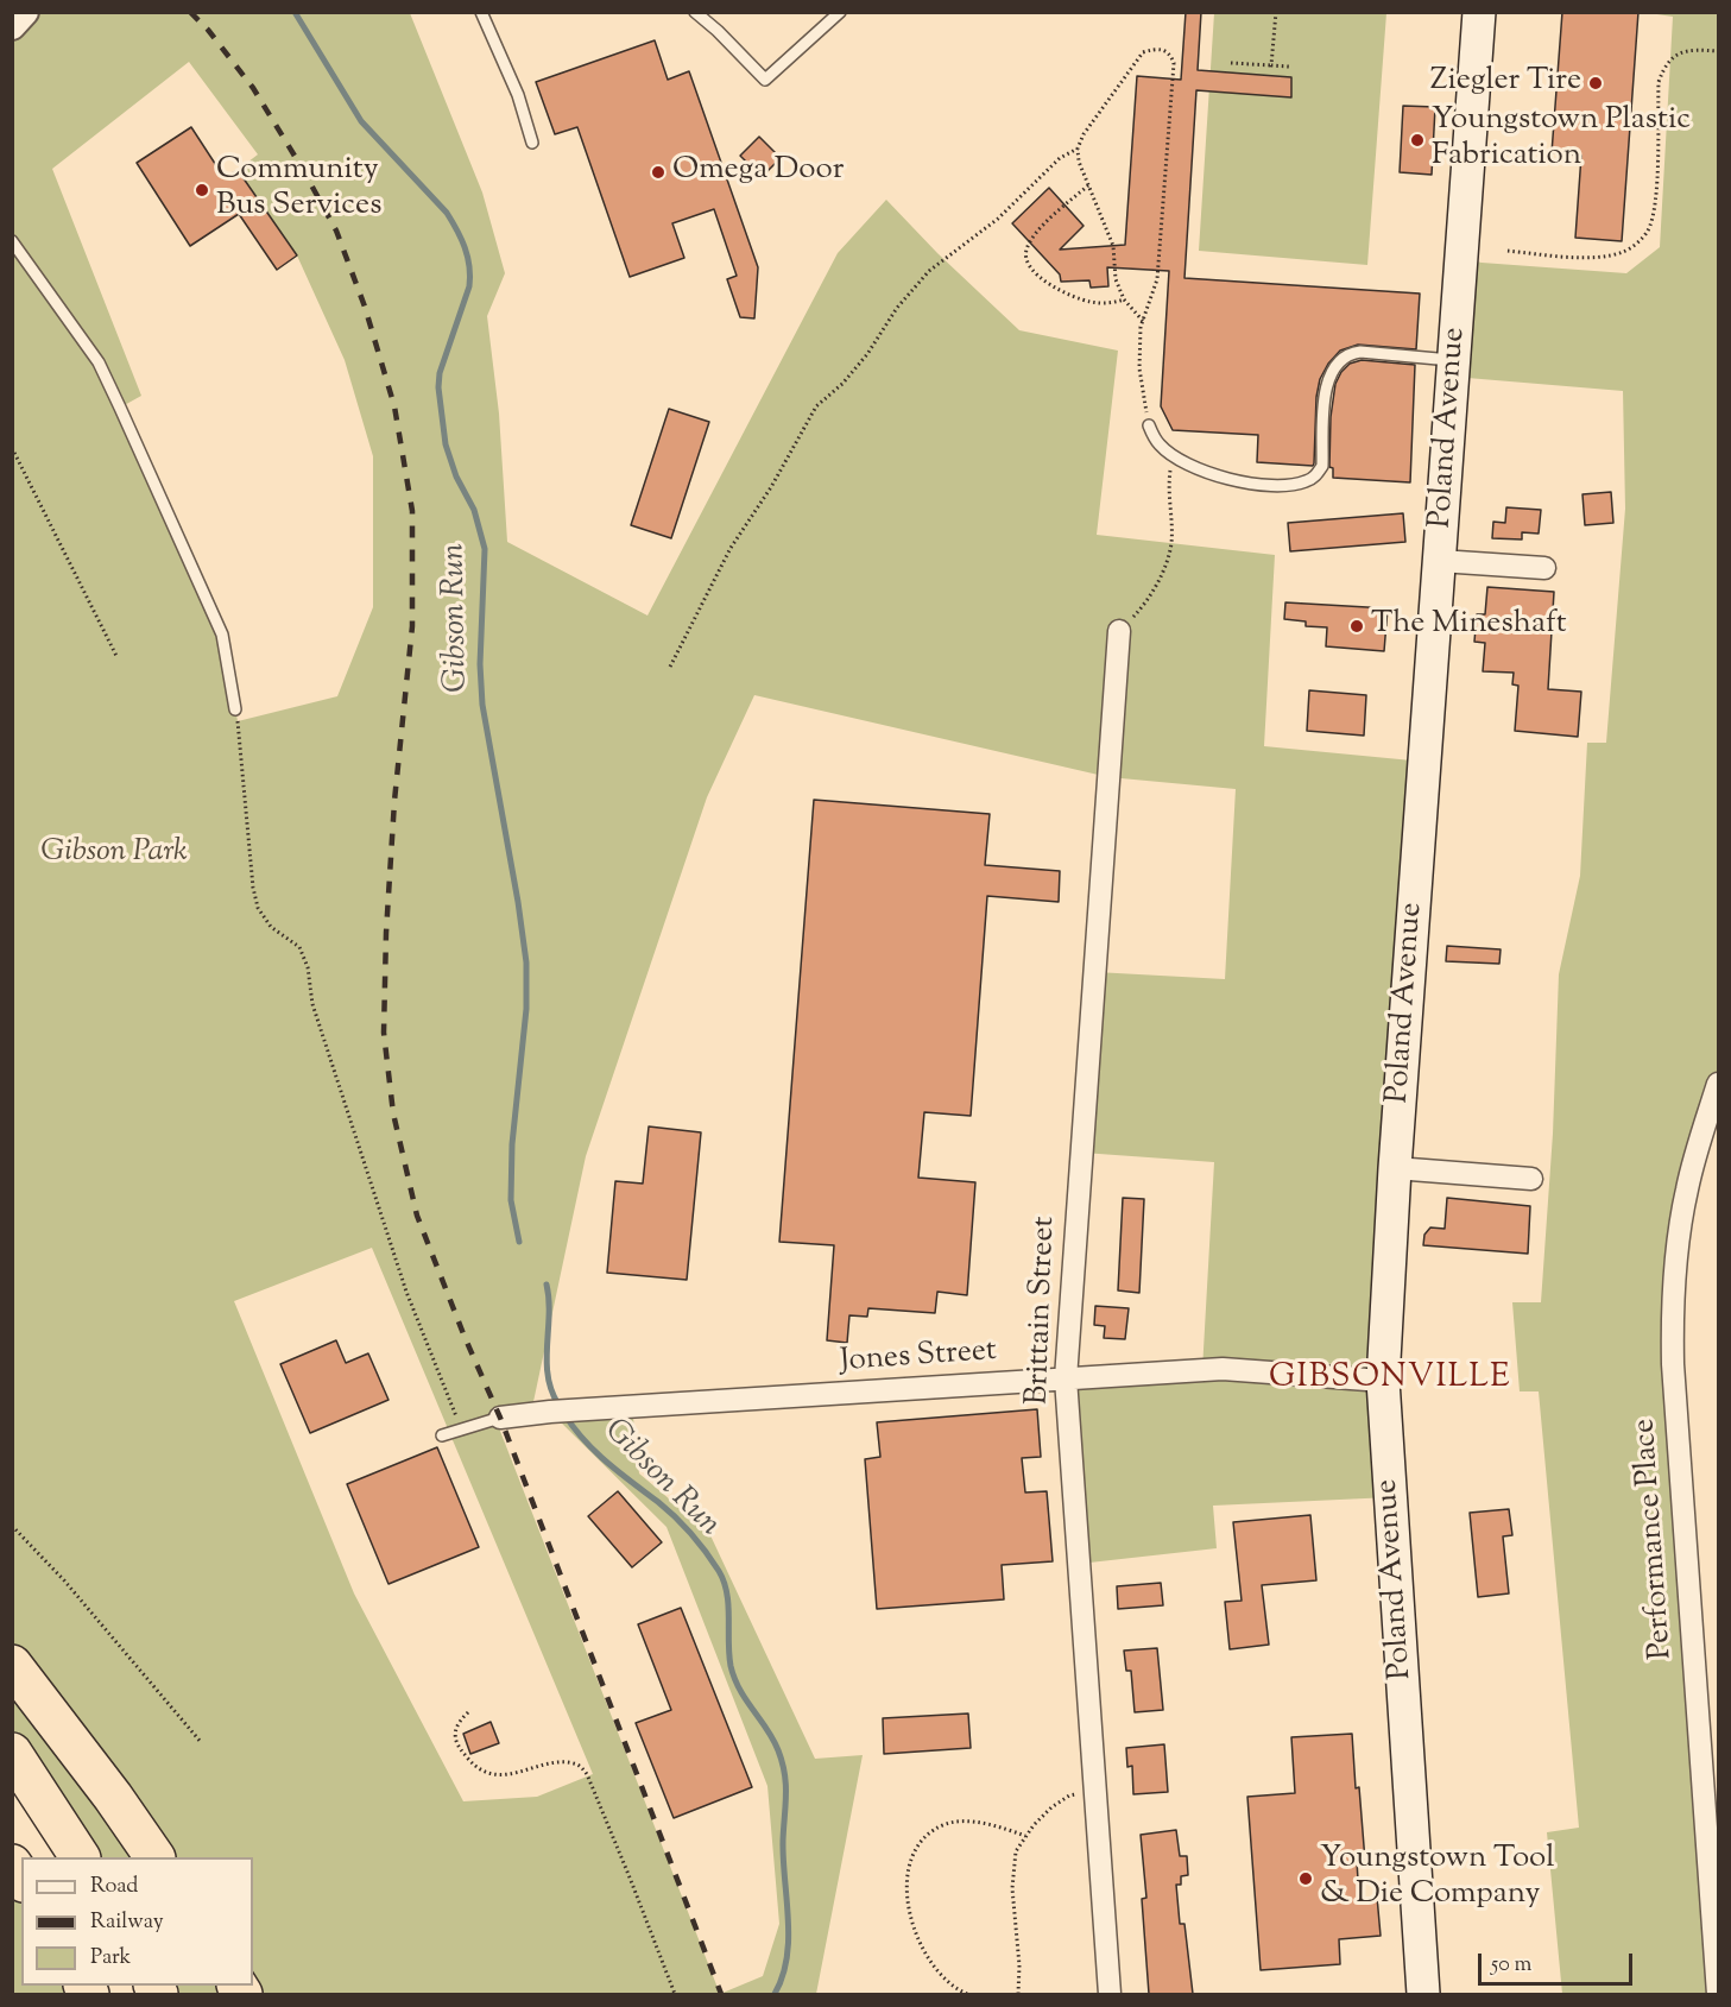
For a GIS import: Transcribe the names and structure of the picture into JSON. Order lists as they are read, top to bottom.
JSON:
{
  "streets": {
    "main road": ["Poland Avenue"],
    "street": ["Brittain Street", "Jones Street", "Performance Place"]
  },
  "crossings": [
    ["Poland Avenue", "Jones Street"],
    ["Brittain Street", "Jones Street"]
  ],
  "districts": ["GIBSONVILLE"],
  "water": ["Gibson Run"],
  "parks": ["Gibson Park"],
  "places": [
    "Ziegler Tire",
    "Youngstown Plastic Fabrication",
    "Omega Door",
    "Community Bus Services",
    "The Mineshaft",
    "Youngstown Tool & Die Company"
  ],
  "legend": ["Road", "Railway", "Park"],
  "scale_bar": "50 m"
}
